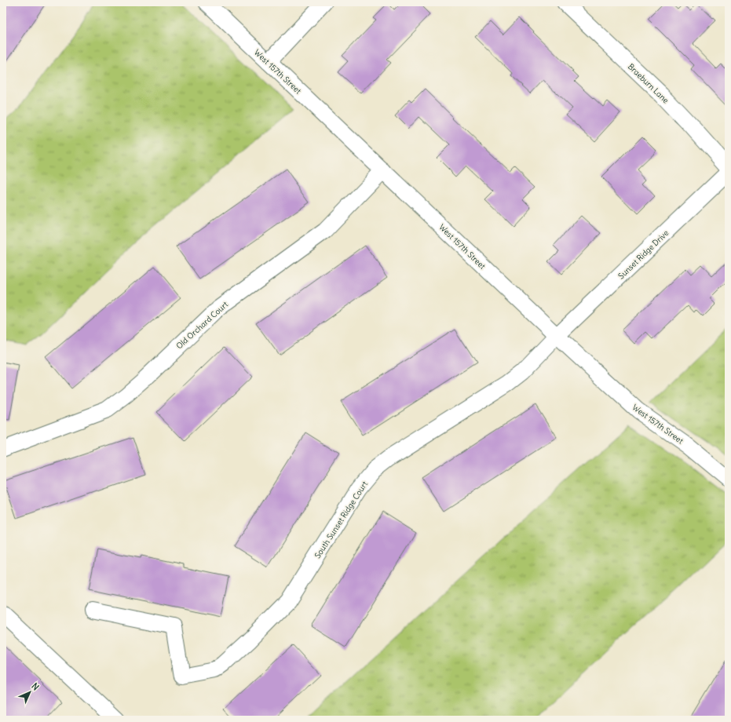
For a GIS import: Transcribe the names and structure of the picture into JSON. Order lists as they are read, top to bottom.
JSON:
{
  "streets": {
    "street": [
      "West 157th Street",
      "Braeburn Lane",
      "Sunset Ridge Drive",
      "Old Orchard Court",
      "South Sunset Ridge Court"
    ]
  },
  "crossings": [
    ["West 157th Street", "Sunset Ridge Drive"],
    ["West 157th Street", "Old Orchard Court"],
    ["West 157th Street", "South Sunset Ridge Court"],
    ["Sunset Ridge Drive", "South Sunset Ridge Court"]
  ],
  "north": "top right"
}
